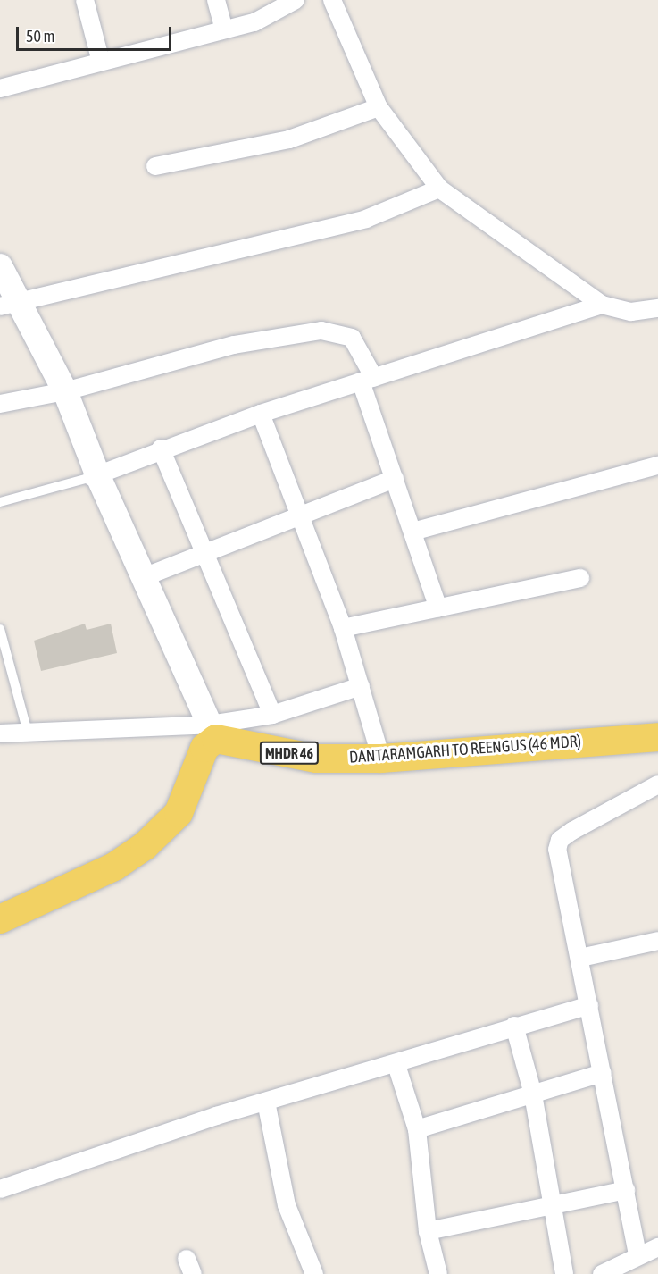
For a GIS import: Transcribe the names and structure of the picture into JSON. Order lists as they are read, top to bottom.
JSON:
{
  "streets": {
    "main road": ["DANTARAMGARH TO REENGUS (46 MDR)", "MHDR 46"]
  },
  "scale_bar": "50 m"
}
